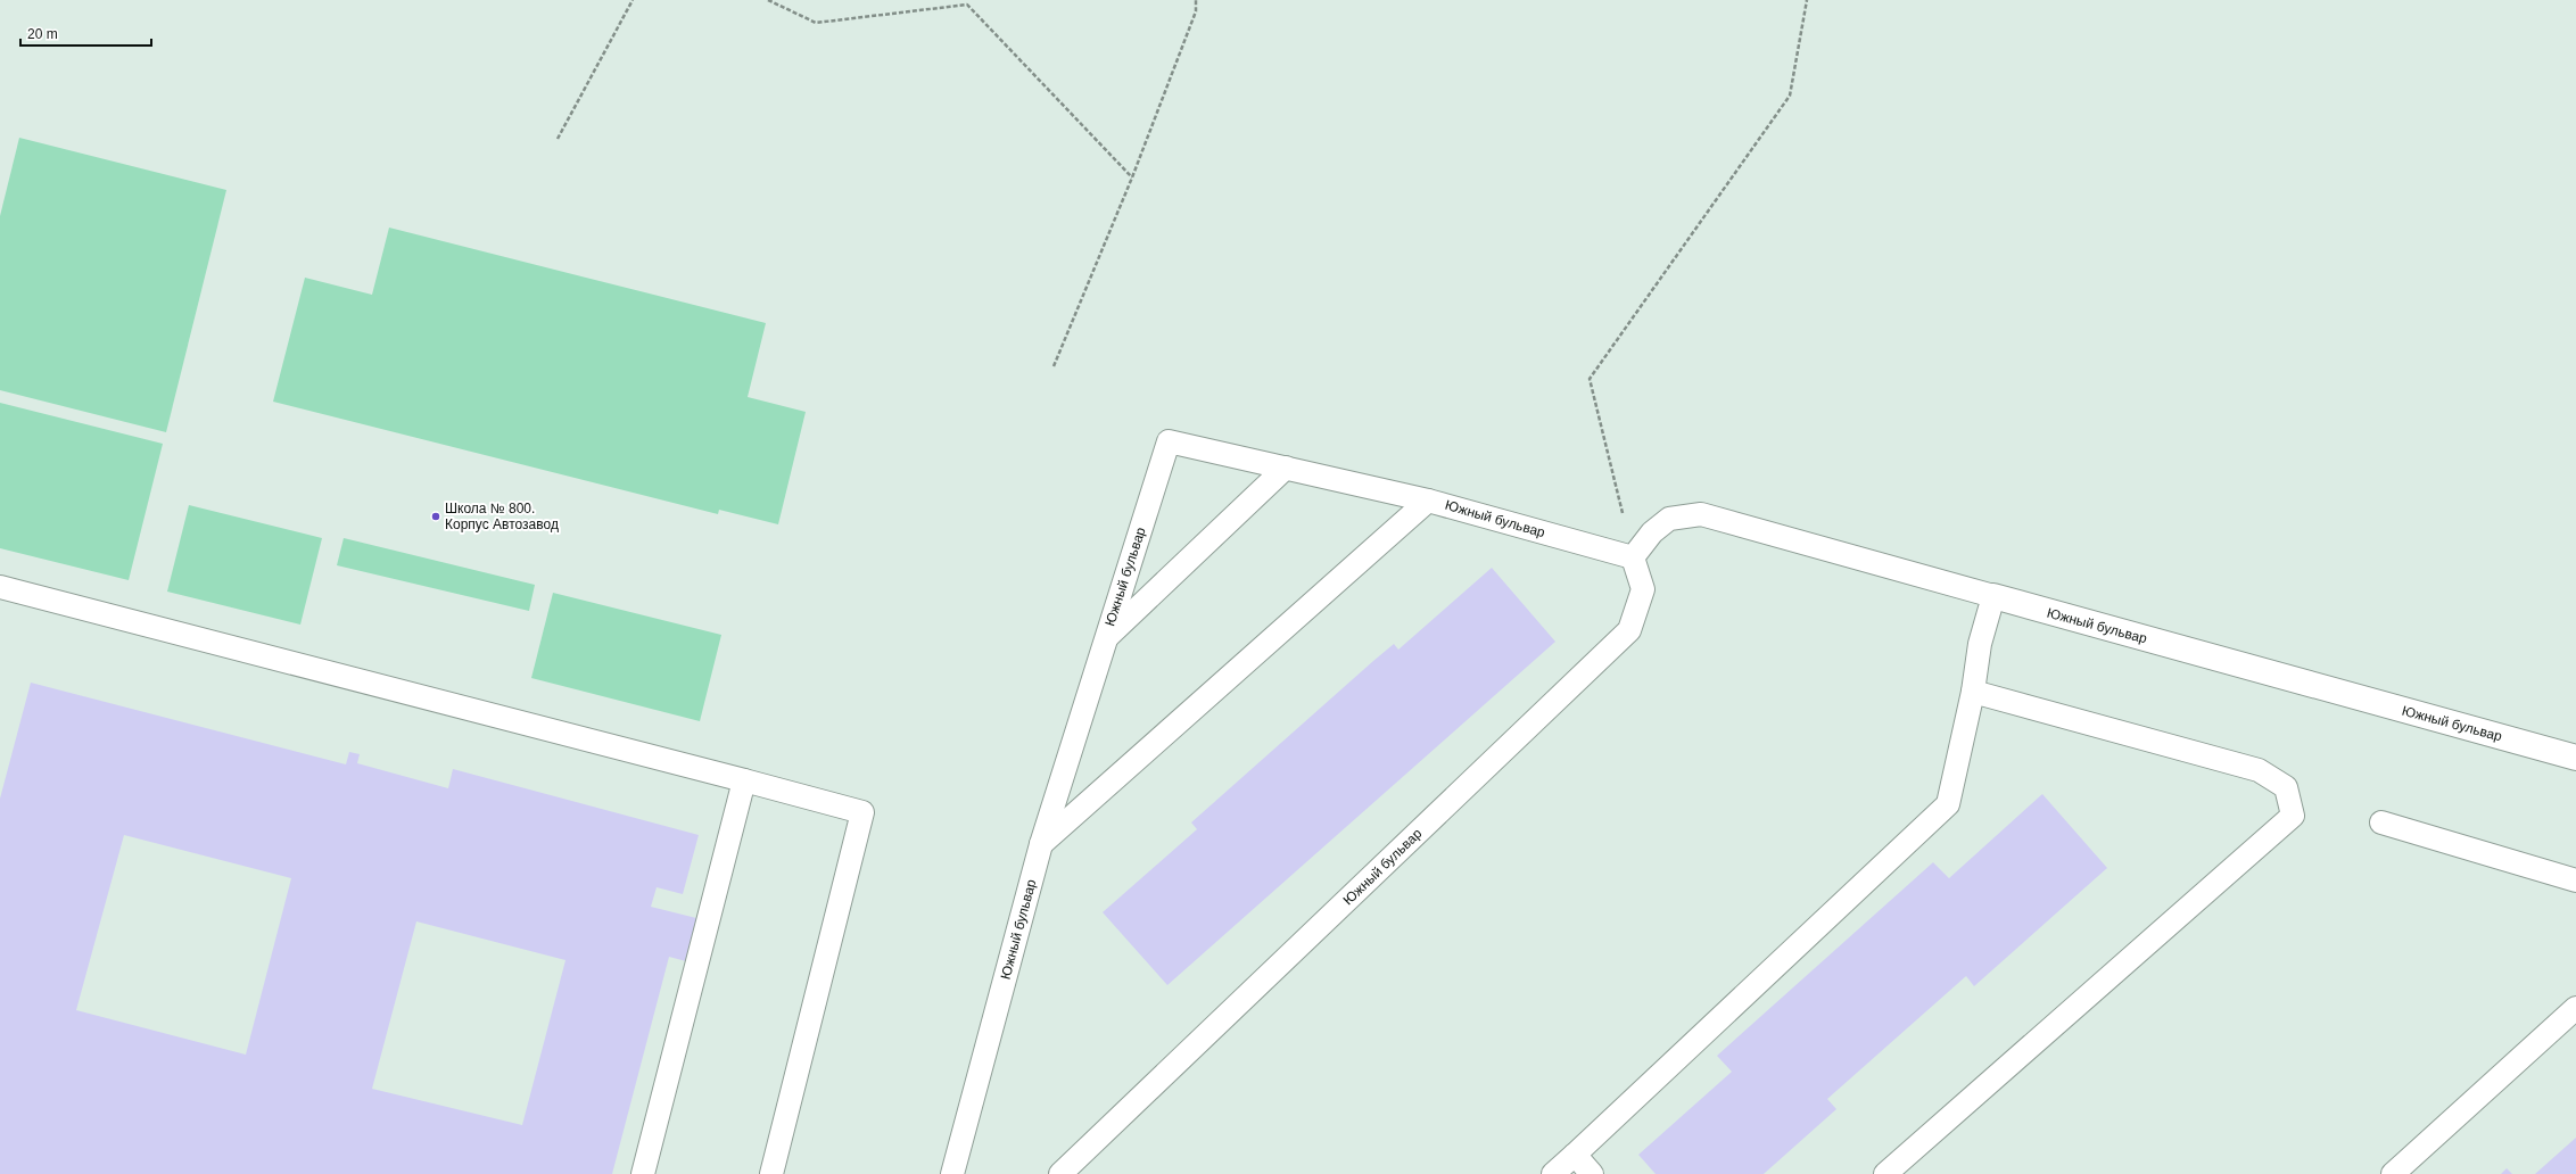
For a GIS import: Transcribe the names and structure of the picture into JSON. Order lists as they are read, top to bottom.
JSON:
{
  "streets": {
    "street": ["Южный бульвар"]
  },
  "places": ["Школа № 800. Корпус Автозавод"],
  "scale_bar": "20 m"
}
